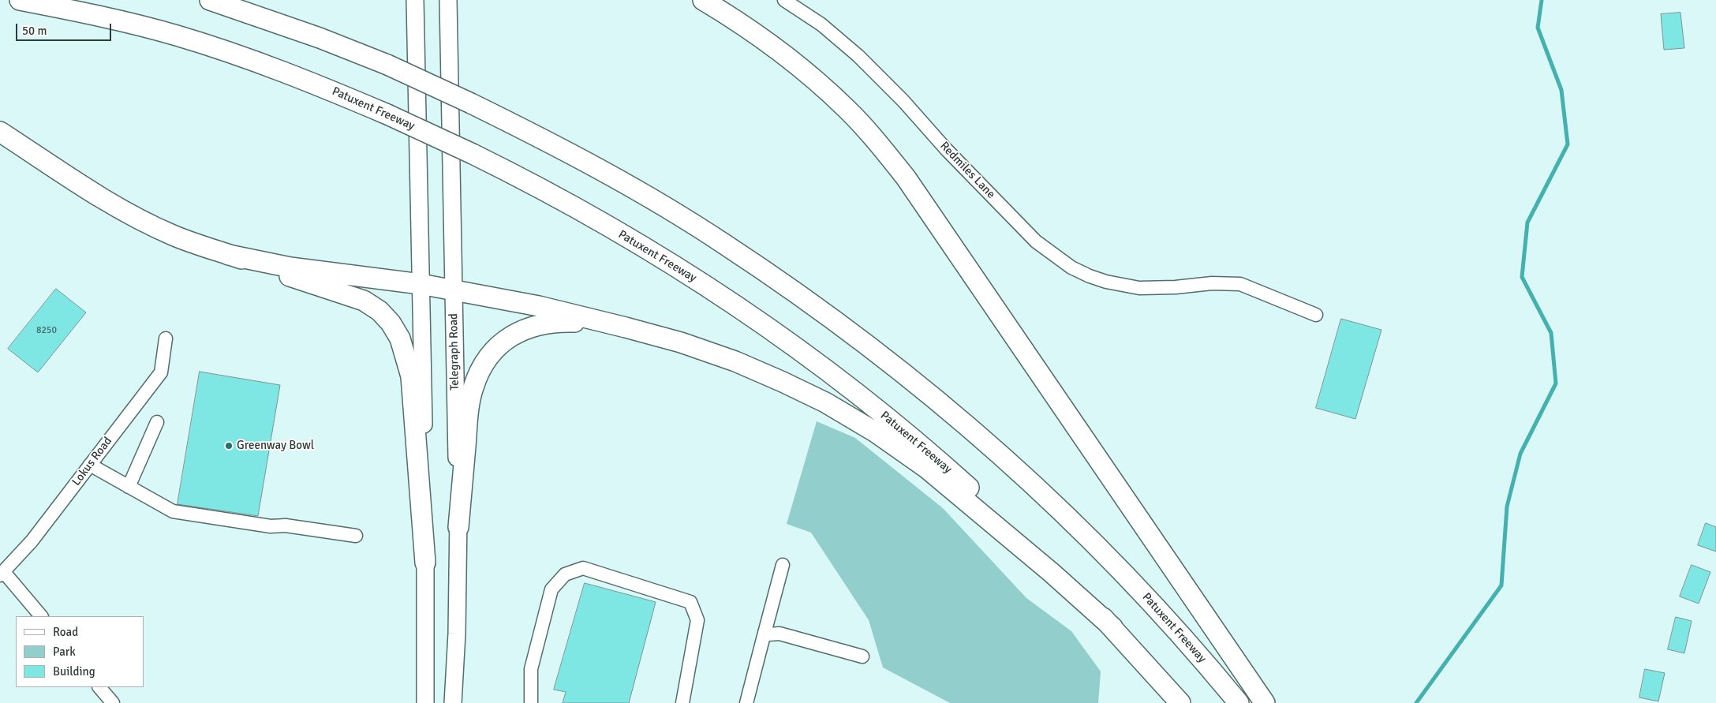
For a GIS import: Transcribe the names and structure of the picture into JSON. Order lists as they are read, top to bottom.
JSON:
{
  "streets": {
    "highway": ["Patuxent Freeway"],
    "main road": ["Telegraph Road"],
    "street": ["Redmiles Lane", "Lokus Road"]
  },
  "places": ["Greenway Bowl"],
  "house_numbers": ["8250"],
  "legend": ["Road", "Park", "Building"],
  "scale_bar": "50 m"
}
